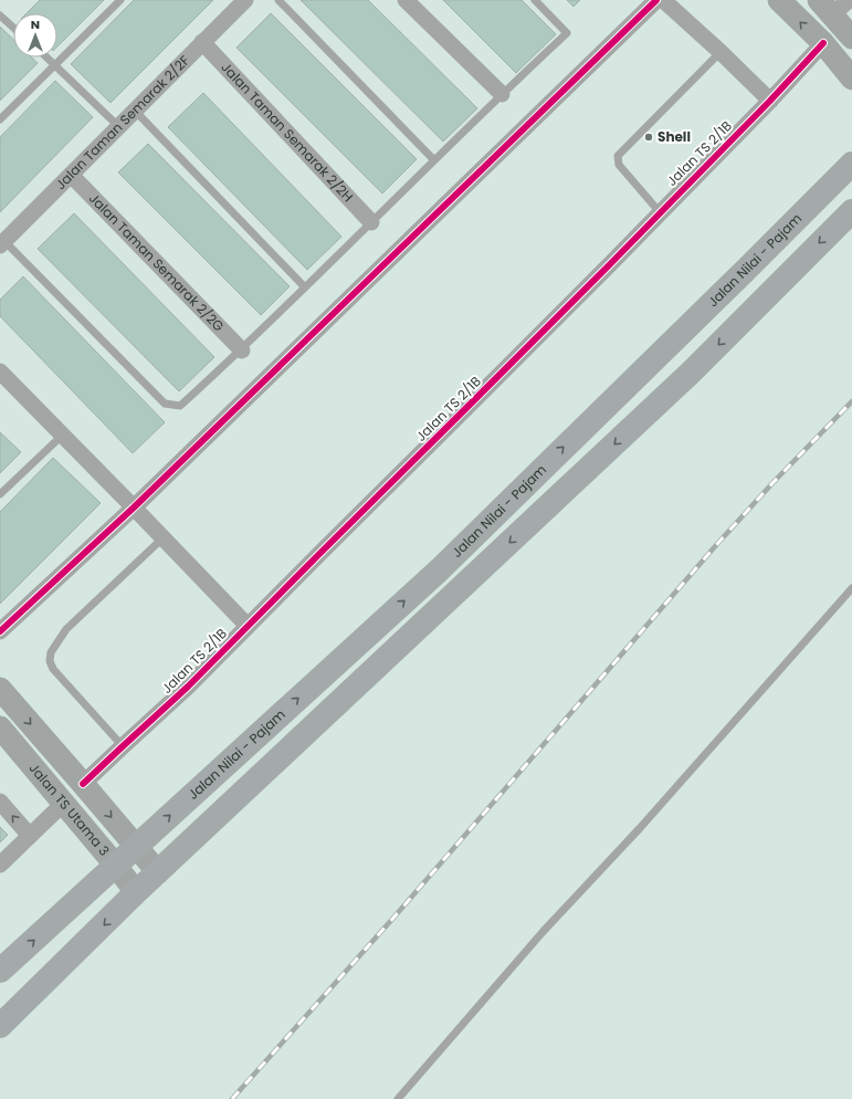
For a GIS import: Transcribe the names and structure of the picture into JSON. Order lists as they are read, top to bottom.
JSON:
{
  "streets": {
    "main road": ["Jalan Nilai - Pajam"],
    "street": [
      "Jalan Taman Semarak 2/2F",
      "Jalan Taman Semarak 2/2H",
      "Jalan TS 2/1B",
      "Jalan Taman Semarak 2/2G",
      "Jalan TS Utama 3"
    ]
  },
  "crossings": [
    ["Jalan Taman Semarak 2/2F", "Jalan Taman Semarak 2/2H"],
    ["Jalan Taman Semarak 2/2F", "Jalan Taman Semarak 2/2G"],
    ["Jalan TS 2/1B", "Jalan TS Utama 3"],
    ["Jalan Nilai - Pajam", "Jalan TS Utama 3"]
  ],
  "places": ["Shell"],
  "north": "top"
}
